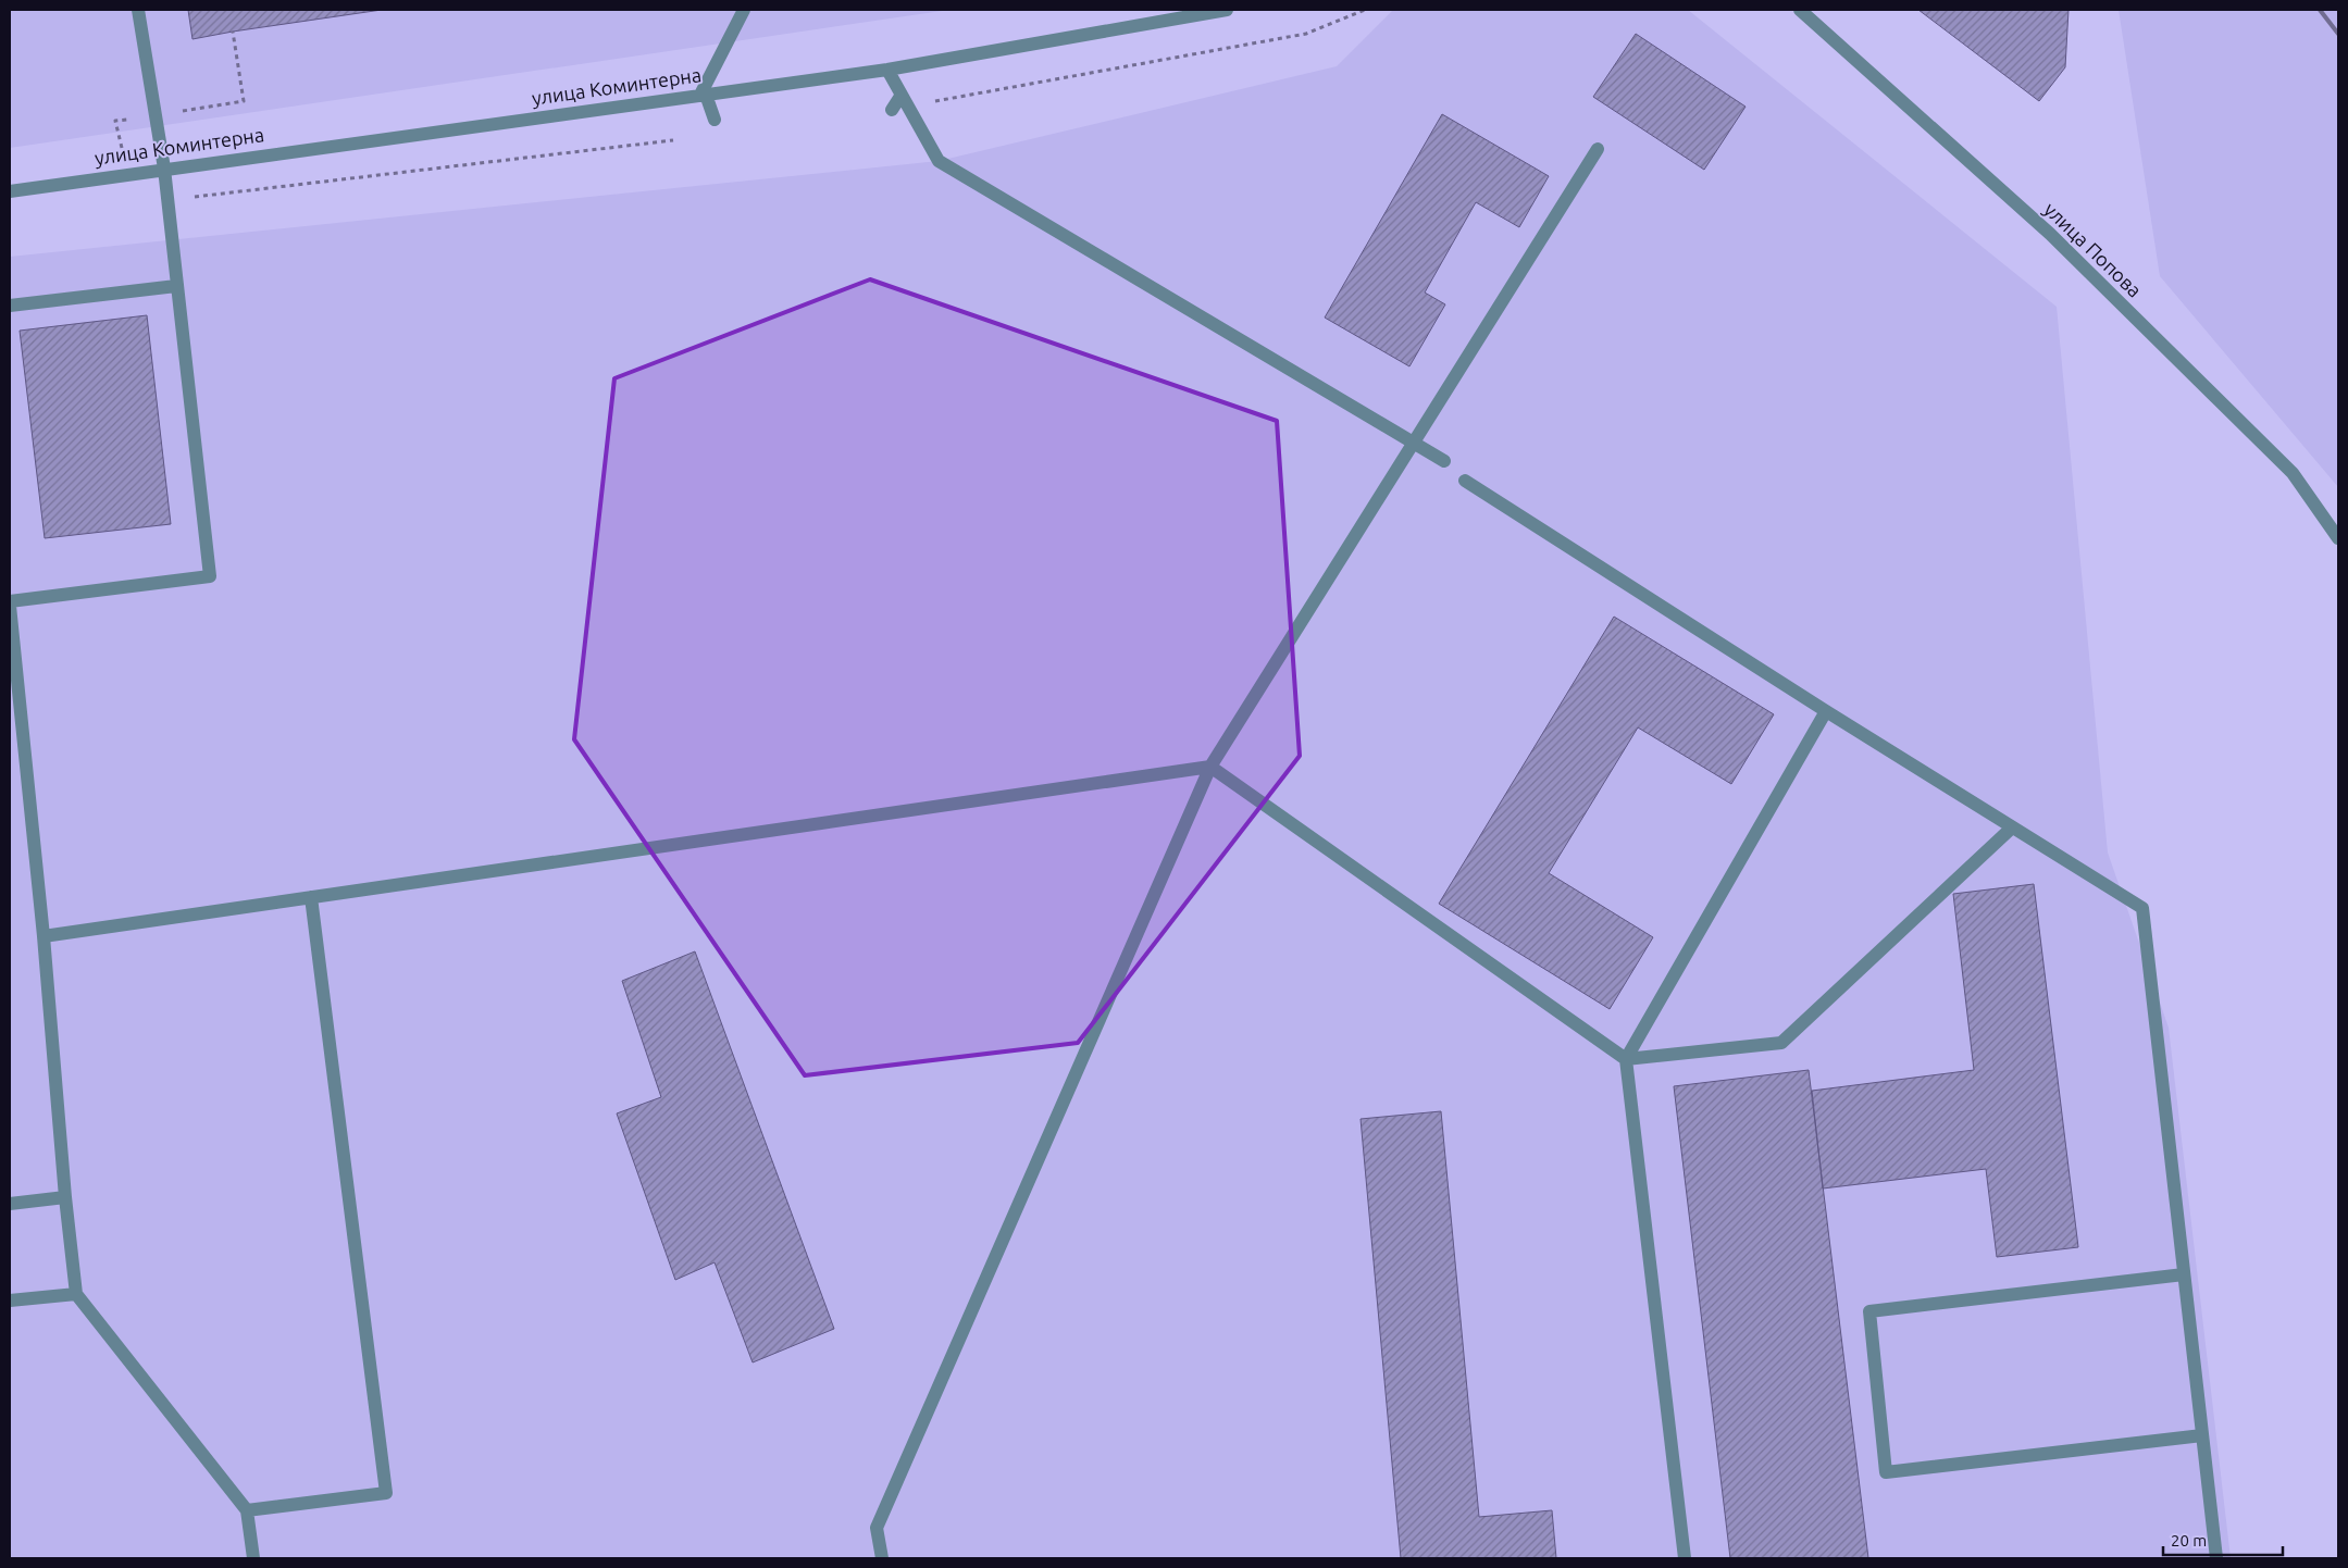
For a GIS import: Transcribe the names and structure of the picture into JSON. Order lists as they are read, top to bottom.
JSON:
{
  "streets": {
    "street": ["улица Коминтерна", "улица Попова"]
  },
  "scale_bar": "20 m"
}
